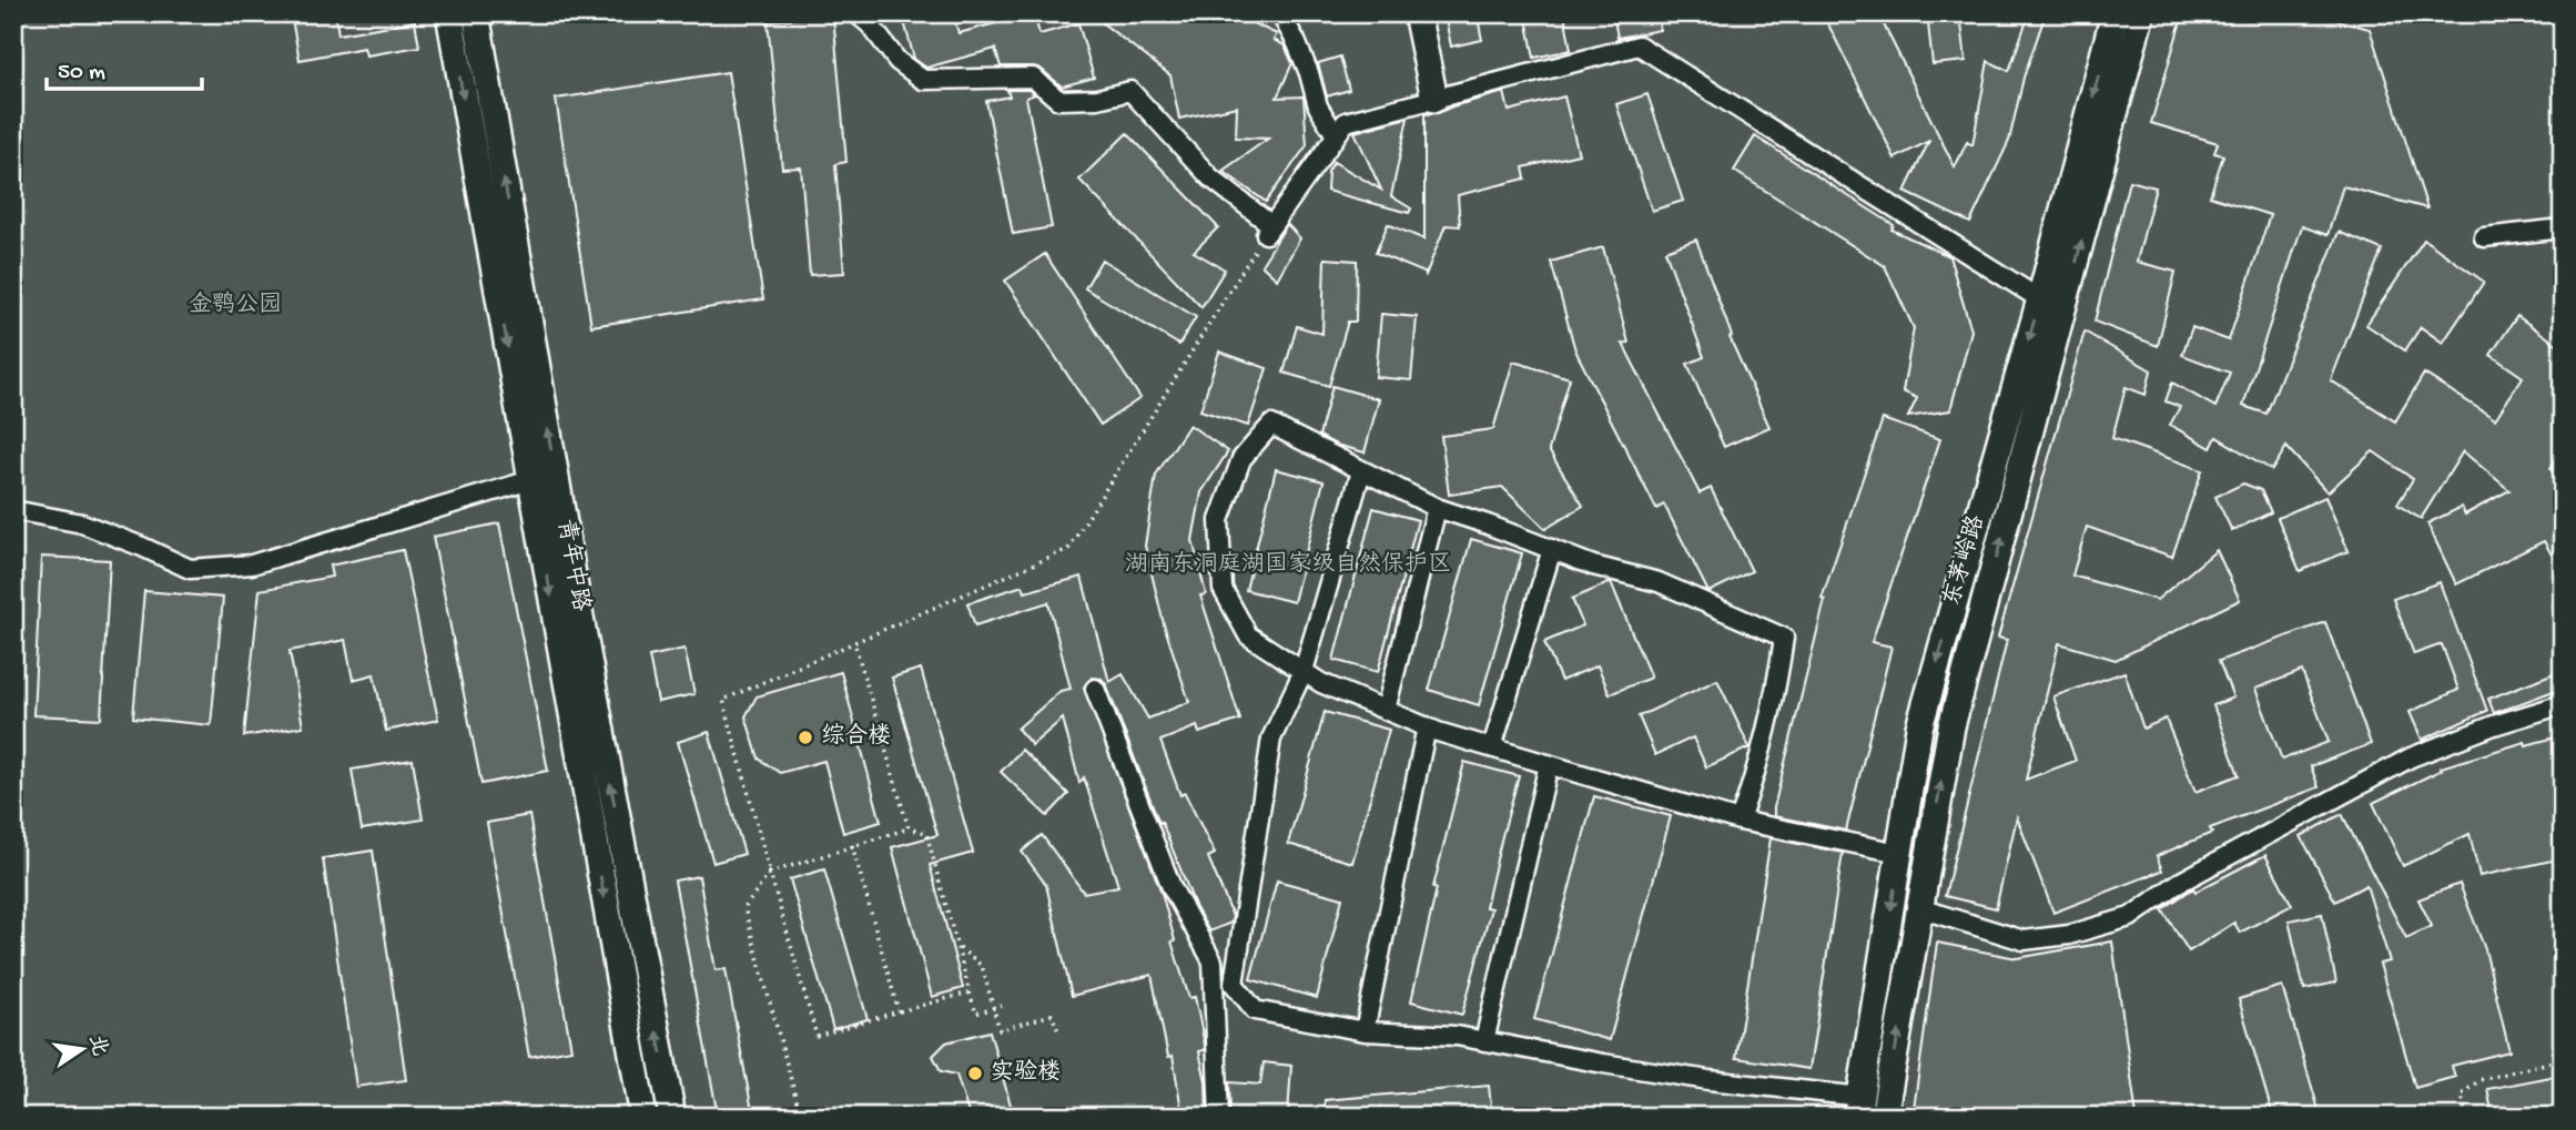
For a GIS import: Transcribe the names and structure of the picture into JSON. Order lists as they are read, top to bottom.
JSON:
{
  "streets": {
    "main road": ["东茅岭路", "青年中路"]
  },
  "parks": ["金鹗公园", "湖南东洞庭湖国家级自然保护区"],
  "places": ["综合楼", "实验楼"],
  "scale_bar": "50 m",
  "north": "right"
}
